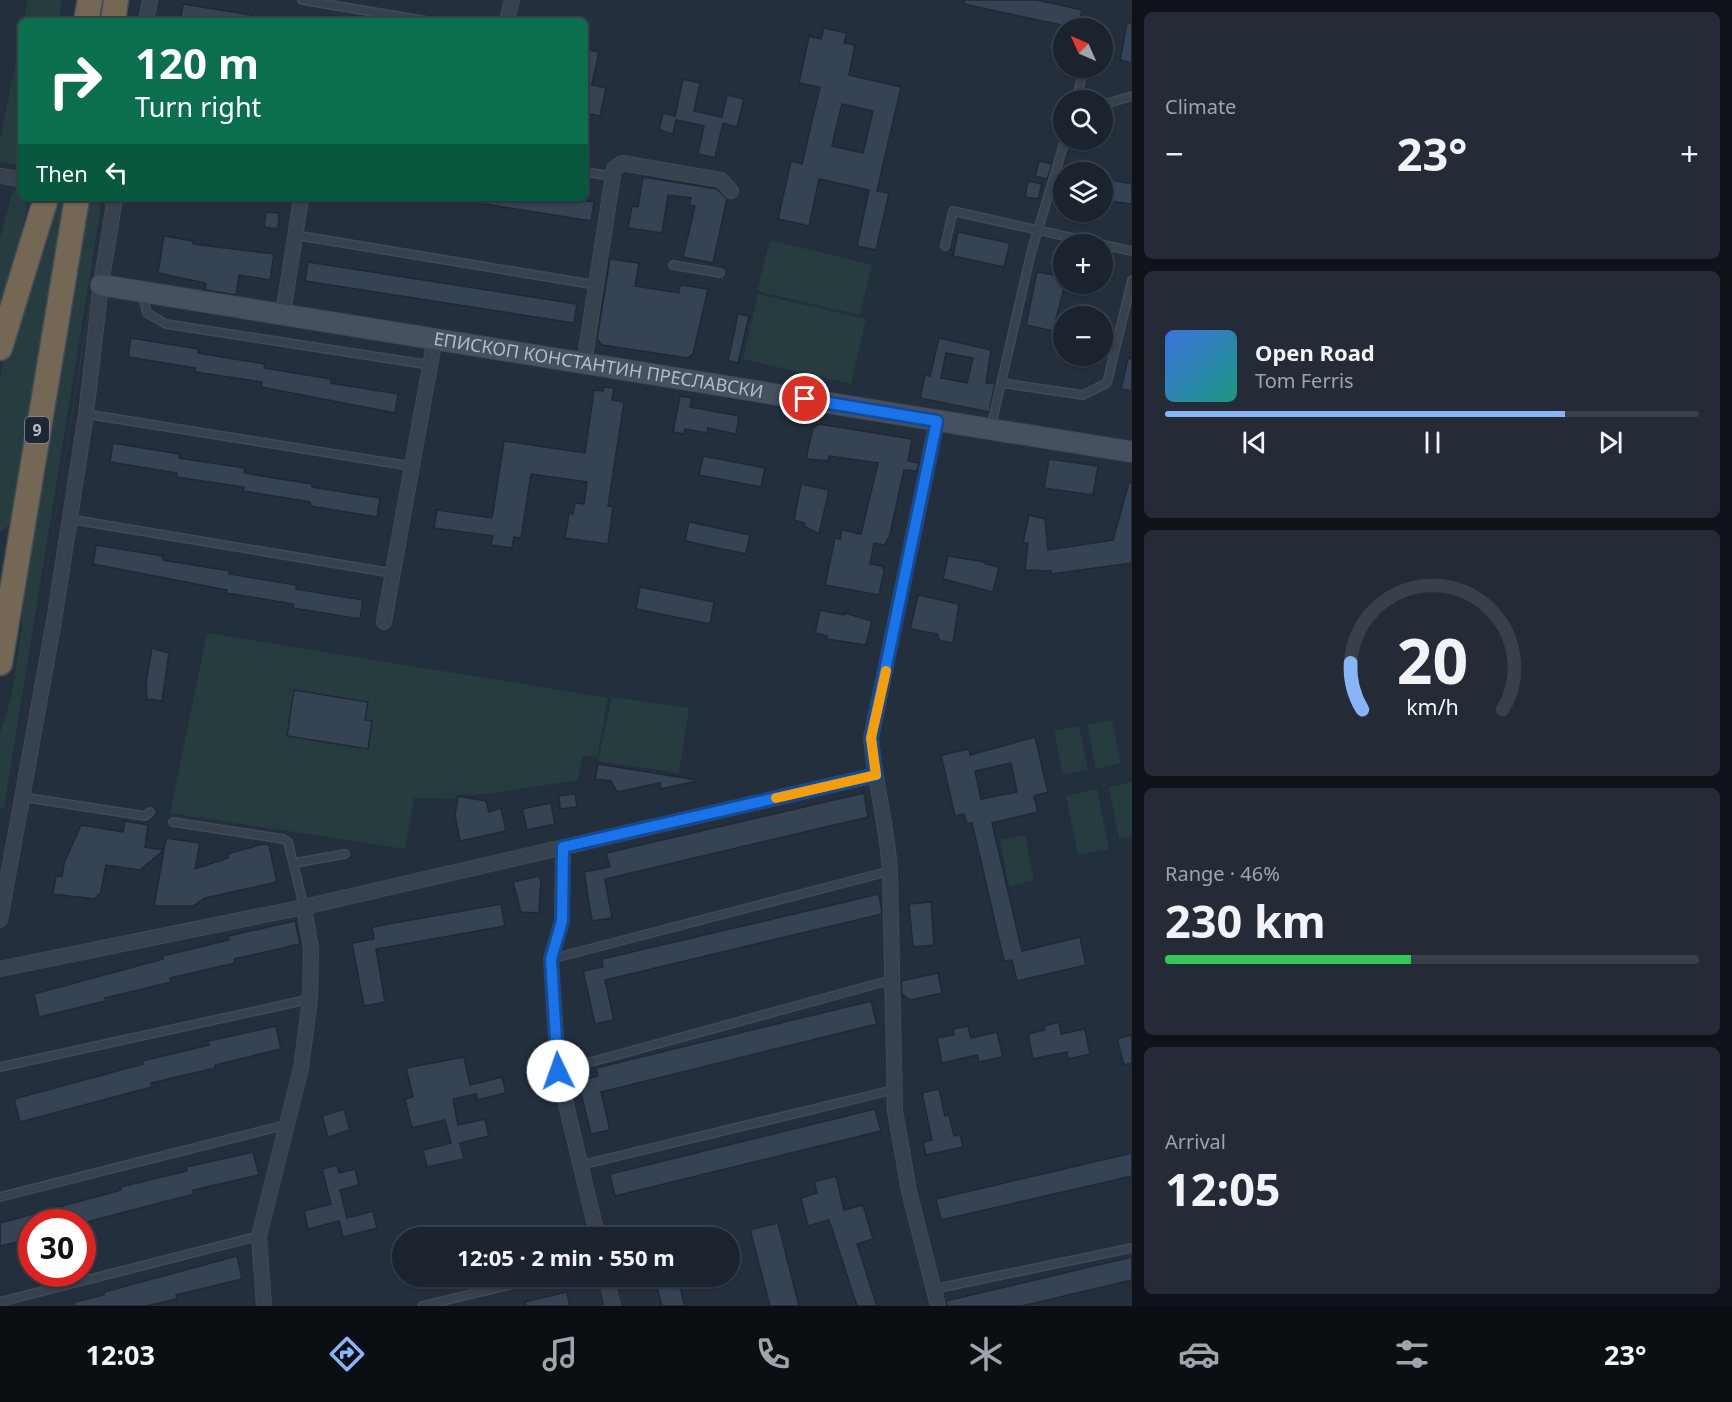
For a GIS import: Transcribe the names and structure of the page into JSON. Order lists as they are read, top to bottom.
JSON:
{
  "streets": {
    "highway": ["9"],
    "street": ["ЕПИСКОП КОНСТАНТИН ПРЕСЛАВСКИ"]
  },
  "north": "top left",
  "page": {
    "tile": [
      "Climate",
      ["Range · 46%", "230 km"],
      ["Arrival", "12:05"]
    ],
    "map_buttons": ["+", "−"],
    "turn": ["120 m", "Turn right"],
    "heat": ["−", "23°", "+"],
    "then": "Then",
    "song": ["Open Road", "Tom Ferris"],
    "limit": "30",
    "trip": "12:05 · 2 min · 550 m",
    "tabs": ["12:03", "23°"],
    "gauge": ["20", "km/h"]
  }
}
